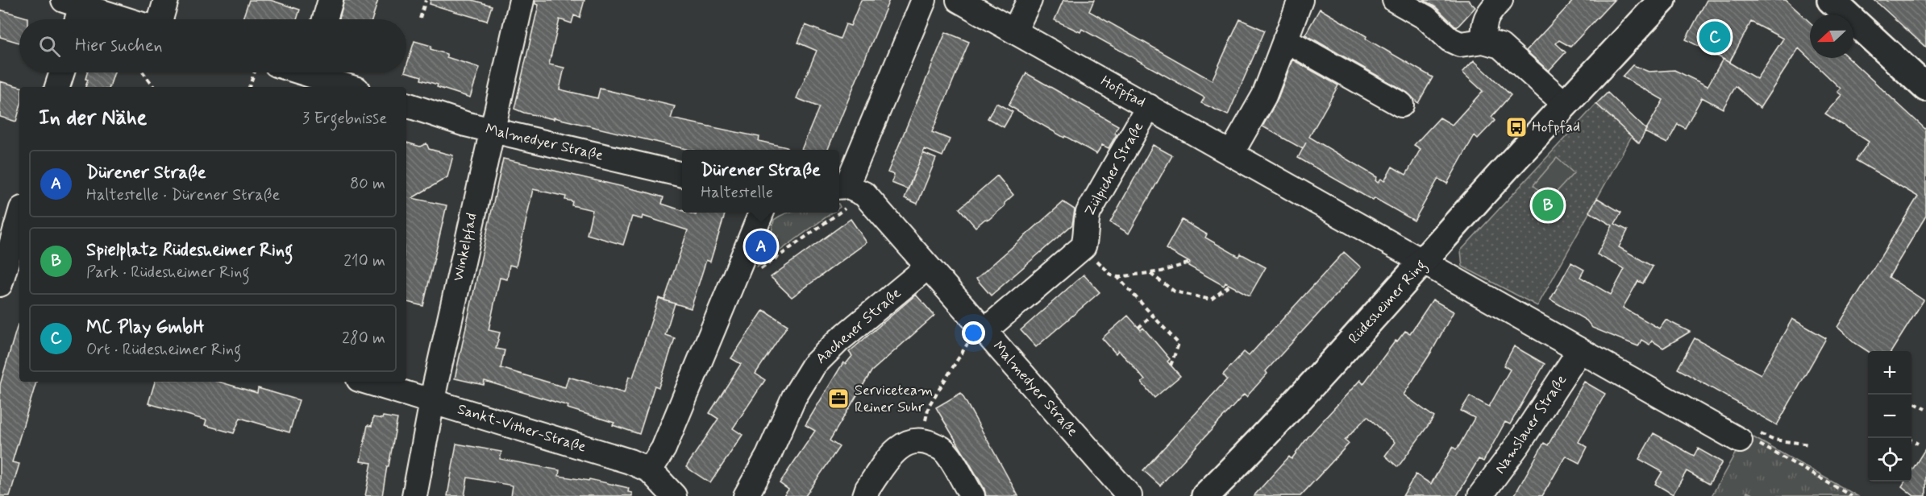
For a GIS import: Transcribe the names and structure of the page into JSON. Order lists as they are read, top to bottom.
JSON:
{
  "streets": {
    "main road": ["Rüdesheimer Ring"],
    "street": [
      "Hofpfad",
      "Malmedyer Straße",
      "Zülpicher Straße",
      "Winkelpfad",
      "Aachener Straße",
      "Namslauer Straße",
      "Sankt-Vither-Straße"
    ]
  },
  "crossings": [
    ["Hofpfad", "Zülpicher Straße"],
    ["Hofpfad", "Rüdesheimer Ring"],
    ["Hofpfad", "Namslauer Straße"],
    ["Malmedyer Straße", "Winkelpfad"],
    ["Malmedyer Straße", "Aachener Straße"],
    ["Winkelpfad", "Sankt-Vither-Straße"]
  ],
  "places": {
    "bus stop": ["Hofpfad"],
    "office": ["Serviceteam Reiner Suhr"]
  },
  "north": "left",
  "page": {
    "pins": ["C", "B", "A"],
    "search": "Hier suchen",
    "heading": ["In der Nähe", "3 Ergebnisse"],
    "popup": ["Dürener Straße", "Haltestelle"],
    "list": [
      {
        "mark": "A",
        "name": "Dürener Straße",
        "note": "Haltestelle · Dürener Straße",
        "value": "80 m"
      },
      {
        "mark": "B",
        "name": "Spielplatz Rüdesheimer Ring",
        "note": "Park · Rüdesheimer Ring",
        "value": "210 m"
      },
      {
        "mark": "C",
        "name": "MC Play GmbH",
        "note": "Ort · Rüdesheimer Ring",
        "value": "280 m"
      }
    ],
    "map_buttons": ["+", "−"]
  }
}
